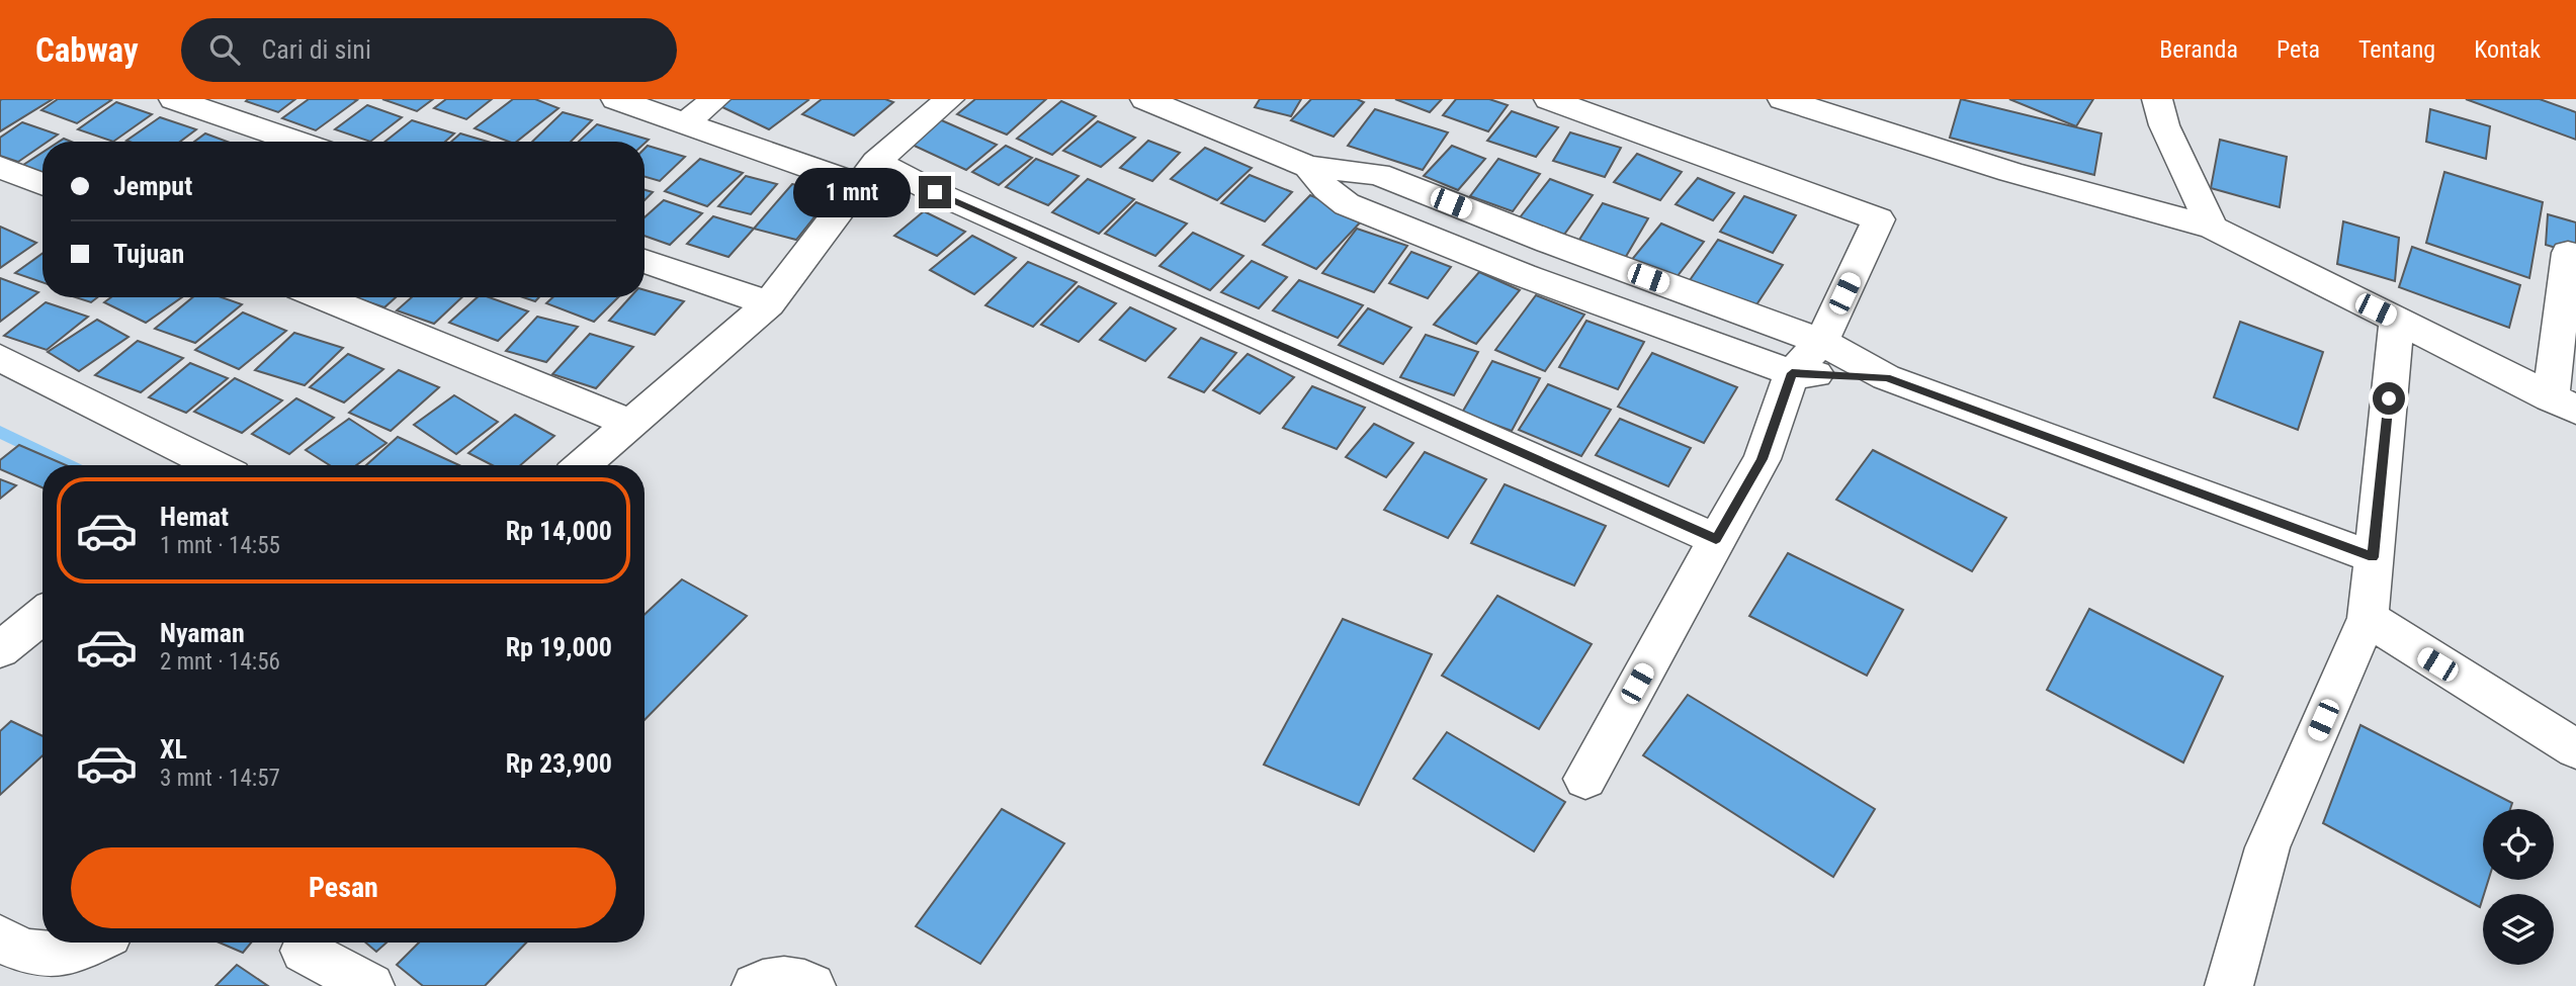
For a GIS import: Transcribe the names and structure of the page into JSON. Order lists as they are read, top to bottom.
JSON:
{
  "page": {
    "header": "Cabway",
    "search": "Cari di sini",
    "nav": [
      "Beranda",
      "Peta",
      "Tentang",
      "Kontak"
    ],
    "banner": ["Jemput", "Tujuan"],
    "bubble": "1 mnt",
    "list": [
      {
        "name": "Hemat",
        "note": "1 mnt · 14:55",
        "value": "Rp 14,000"
      },
      {
        "name": "Nyaman",
        "note": "2 mnt · 14:56",
        "value": "Rp 19,000"
      },
      {
        "name": "XL",
        "note": "3 mnt · 14:57",
        "value": "Rp 23,900"
      }
    ],
    "buttons": "Pesan"
  }
}
